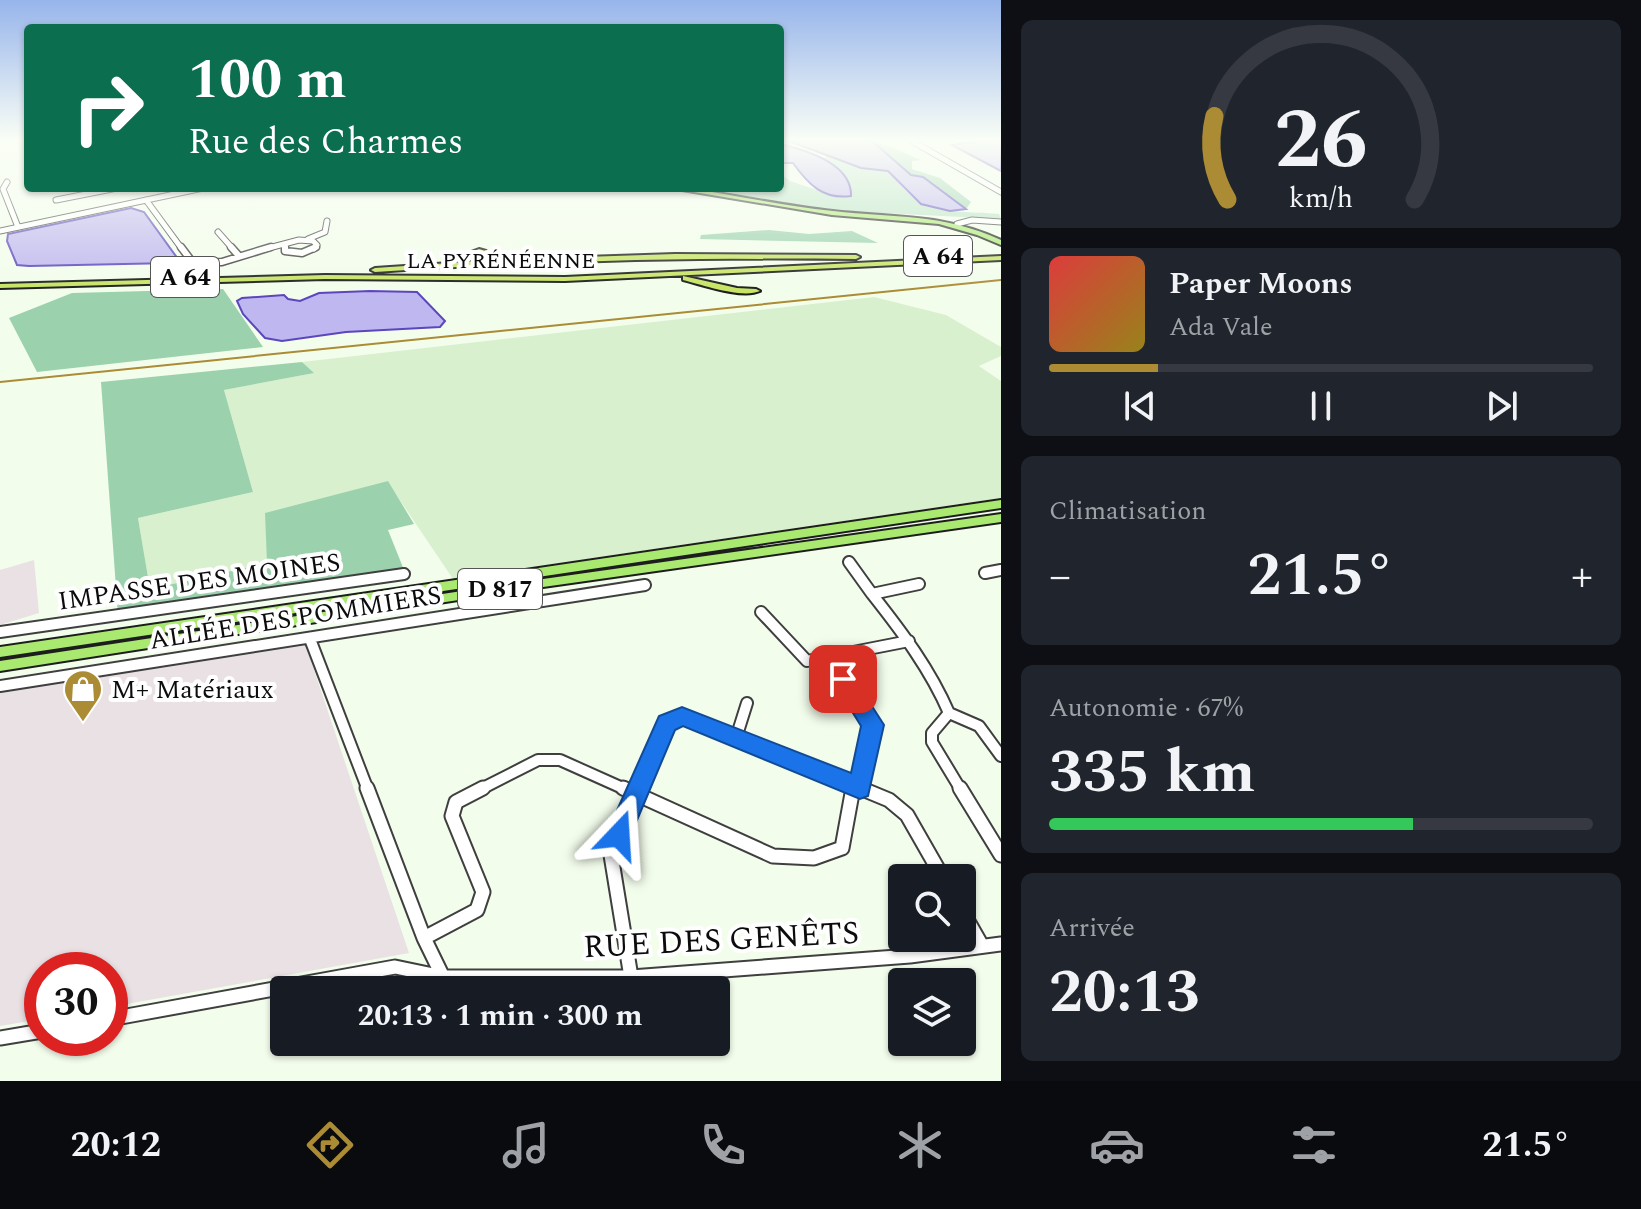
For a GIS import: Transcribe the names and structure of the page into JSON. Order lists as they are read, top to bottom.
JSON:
{
  "streets": {
    "highway": ["A 64", "LA PYRÉNÉENNE"],
    "main road": ["D 817"],
    "street": ["IMPASSE DES MOINES", "ALLÉE DES POMMIERS", "RUE DES GENÊTS"]
  },
  "places": {
    "shop": ["M+ Matériaux"]
  },
  "page": {
    "turn": ["100 m", "Rue des Charmes"],
    "song": ["Paper Moons", "Ada Vale"],
    "tile": [
      "Climatisation",
      ["Autonomie · 67%", "335 km"],
      ["Arrivée", "20:13"]
    ],
    "heat": ["−", "21.5°", "+"],
    "limit": "30",
    "trip": "20:13 · 1 min · 300 m",
    "tabs": ["20:12", "21.5°"],
    "gauge": ["26", "km/h"]
  }
}
